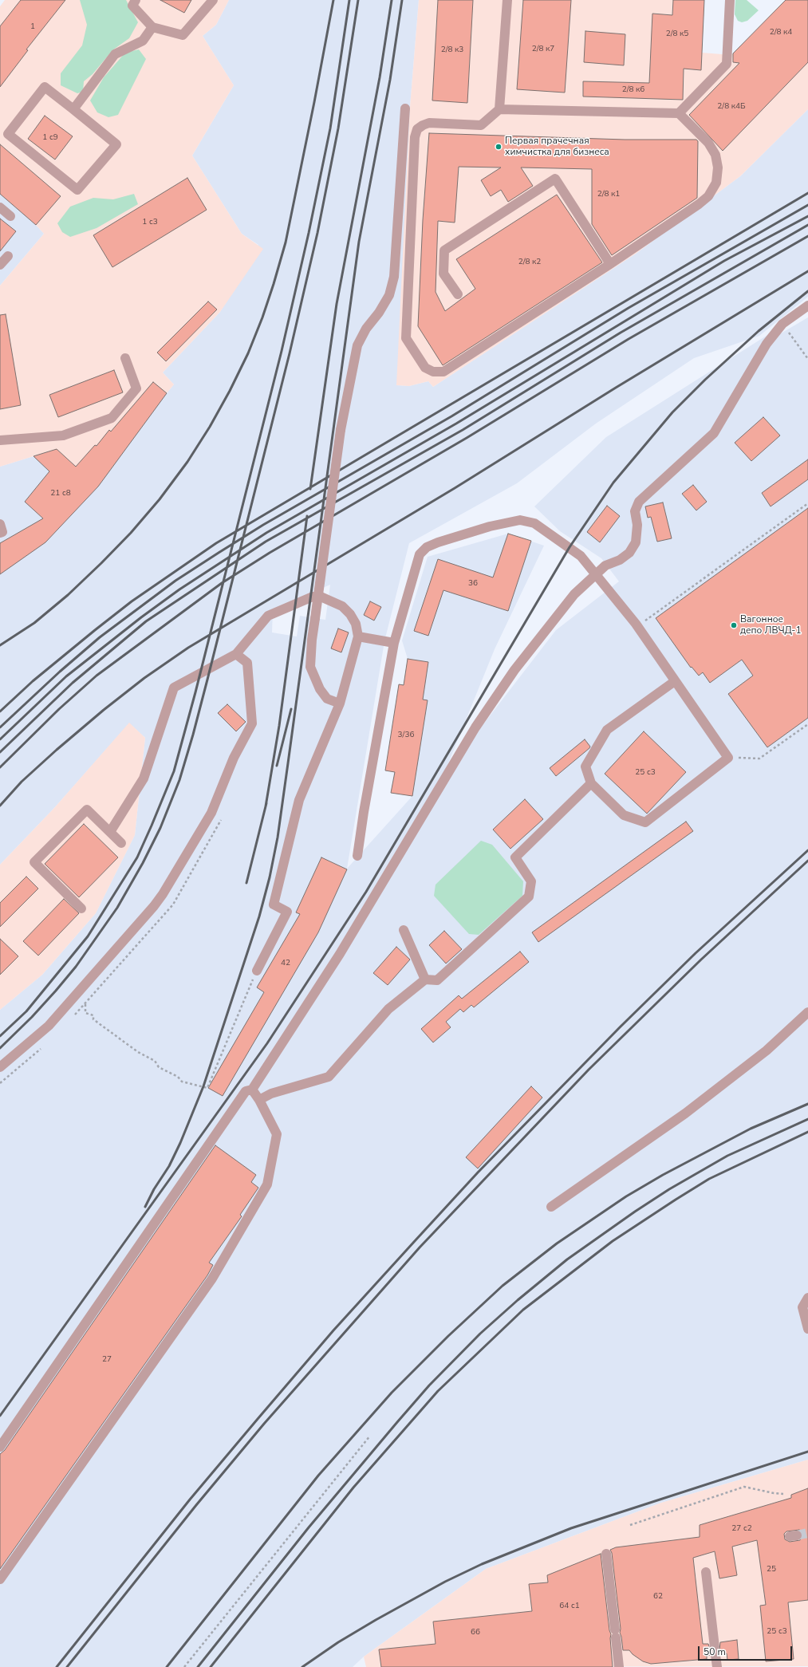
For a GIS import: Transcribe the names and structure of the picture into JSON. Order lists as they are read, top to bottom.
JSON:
{
  "places": ["Первая прачечная химчистка для бизнеса", "Вагонное депо ЛВЧД-1"],
  "house_numbers": [
    "1",
    "2/8 к4",
    "2/8 к5",
    "2/8 к7",
    "2/8 к3",
    "2/8 к6",
    "2/8 к4Б",
    "1 с9",
    "2/8 к1",
    "1 с3",
    "2/8 к2",
    "21 с8",
    "36",
    "3/36",
    "25 с3",
    "42",
    "27",
    "27 с2",
    "25",
    "62",
    "64 с1",
    "25 с3",
    "66"
  ],
  "scale_bar": "50 m"
}
